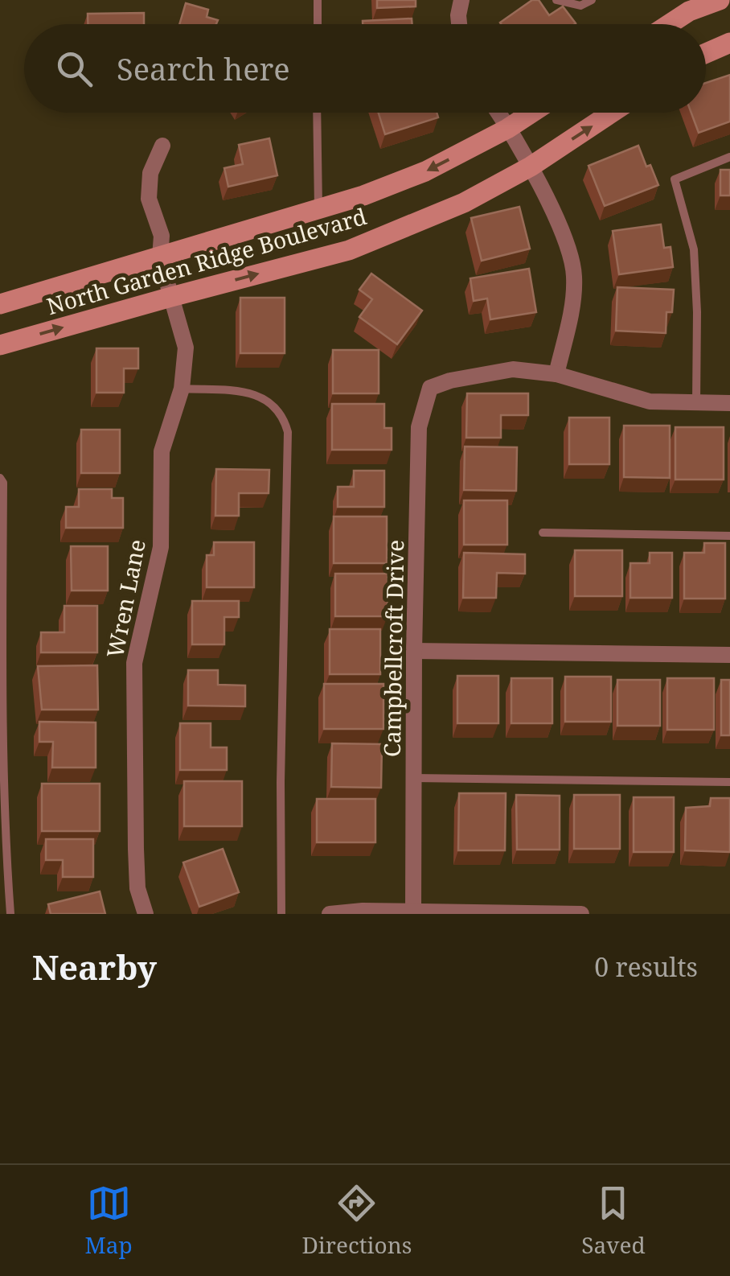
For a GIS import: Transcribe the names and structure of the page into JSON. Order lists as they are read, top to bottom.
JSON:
{
  "streets": {
    "main road": ["North Garden Ridge Boulevard"],
    "street": ["Wren Lane", "Campbellcroft Drive"]
  },
  "crossings": [
    ["North Garden Ridge Boulevard", "Wren Lane"]
  ],
  "page": {
    "search": "Search here",
    "heading": ["Nearby", "0 results"],
    "nav": ["Map", "Directions", "Saved"]
  }
}
